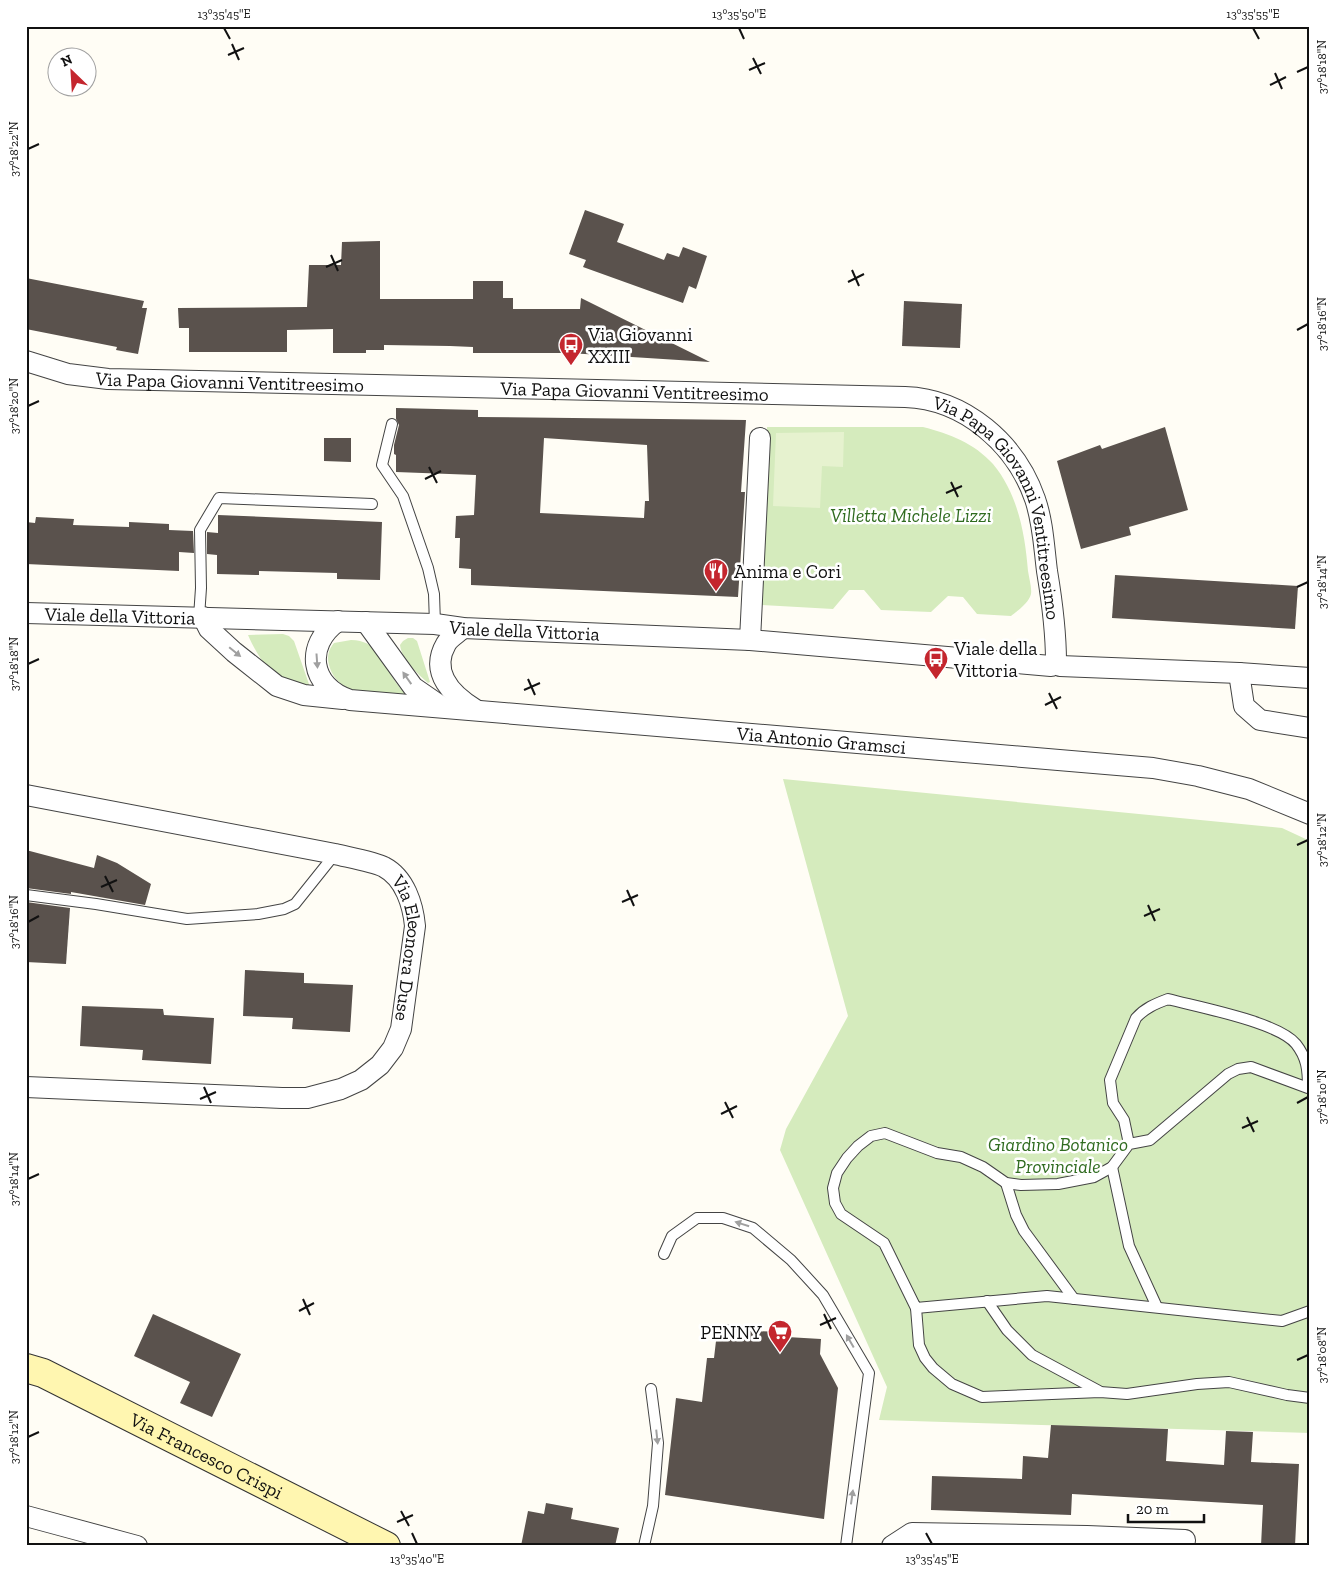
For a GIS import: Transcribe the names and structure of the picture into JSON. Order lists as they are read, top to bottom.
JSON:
{
  "streets": {
    "main road": ["Via Francesco Crispi"],
    "street": [
      "Via Papa Giovanni Ventitreesimo",
      "Viale della Vittoria",
      "Via Antonio Gramsci",
      "Via Eleonora Duse"
    ]
  },
  "crossings": [
    ["Via Papa Giovanni Ventitreesimo", "Viale della Vittoria"],
    ["Viale della Vittoria", "Via Antonio Gramsci"]
  ],
  "parks": ["Villetta Michele Lizzi", "Giardino Botanico Provinciale"],
  "places": {
    "bus stop": ["Via Giovanni XXIII", "Viale della Vittoria"],
    "restaurant": ["Anima e Cori"],
    "supermarket": ["PENNY"]
  },
  "scale_bar": "20 m",
  "north": "top left",
  "coordinates": [
    "13°35'45\"E",
    "13°35'50\"E",
    "13°35'55\"E",
    "37°18'18\"N",
    "37°18'22\"N",
    "37°18'16\"N",
    "37°18'20\"N",
    "37°18'14\"N",
    "37°18'12\"N",
    "37°18'10\"N",
    "37°18'08\"N",
    "13°35'40\"E"
  ]
}
